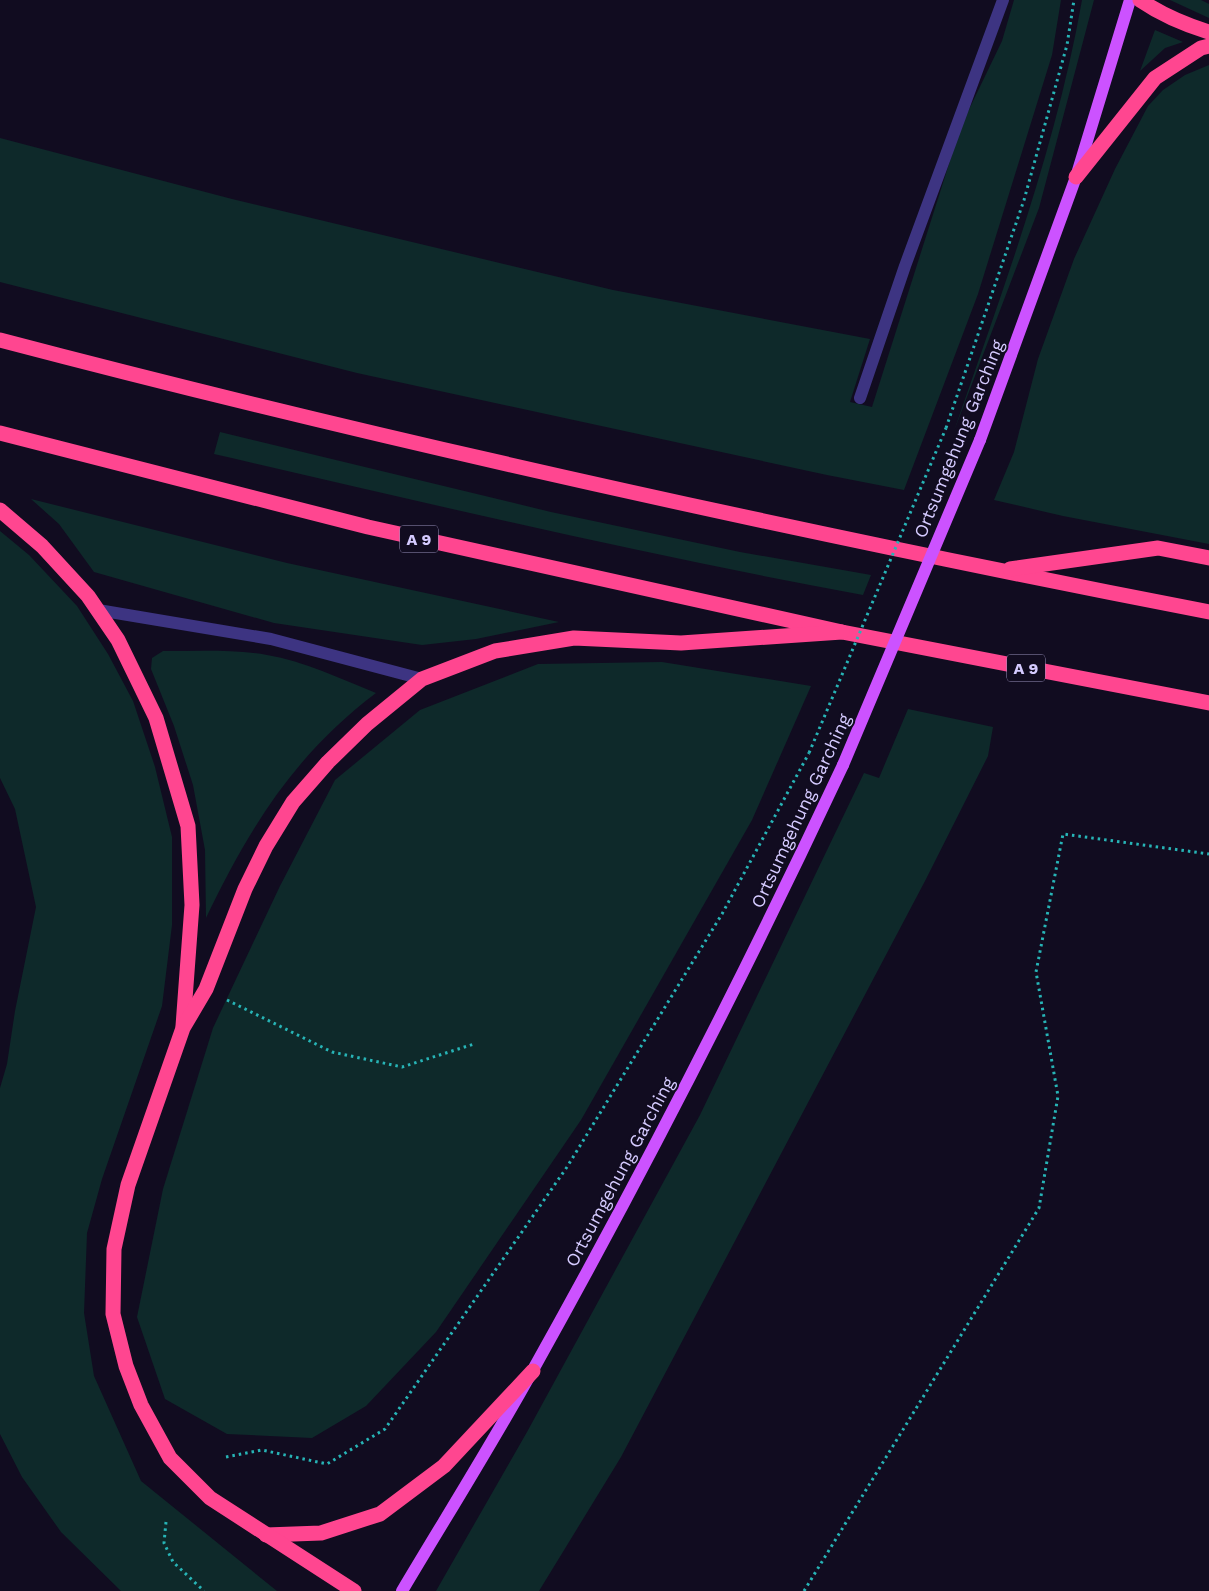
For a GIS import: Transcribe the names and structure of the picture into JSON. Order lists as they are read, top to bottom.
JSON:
{
  "streets": {
    "highway": ["A 9"],
    "main road": ["Ortsumgehung Garching"]
  }
}
